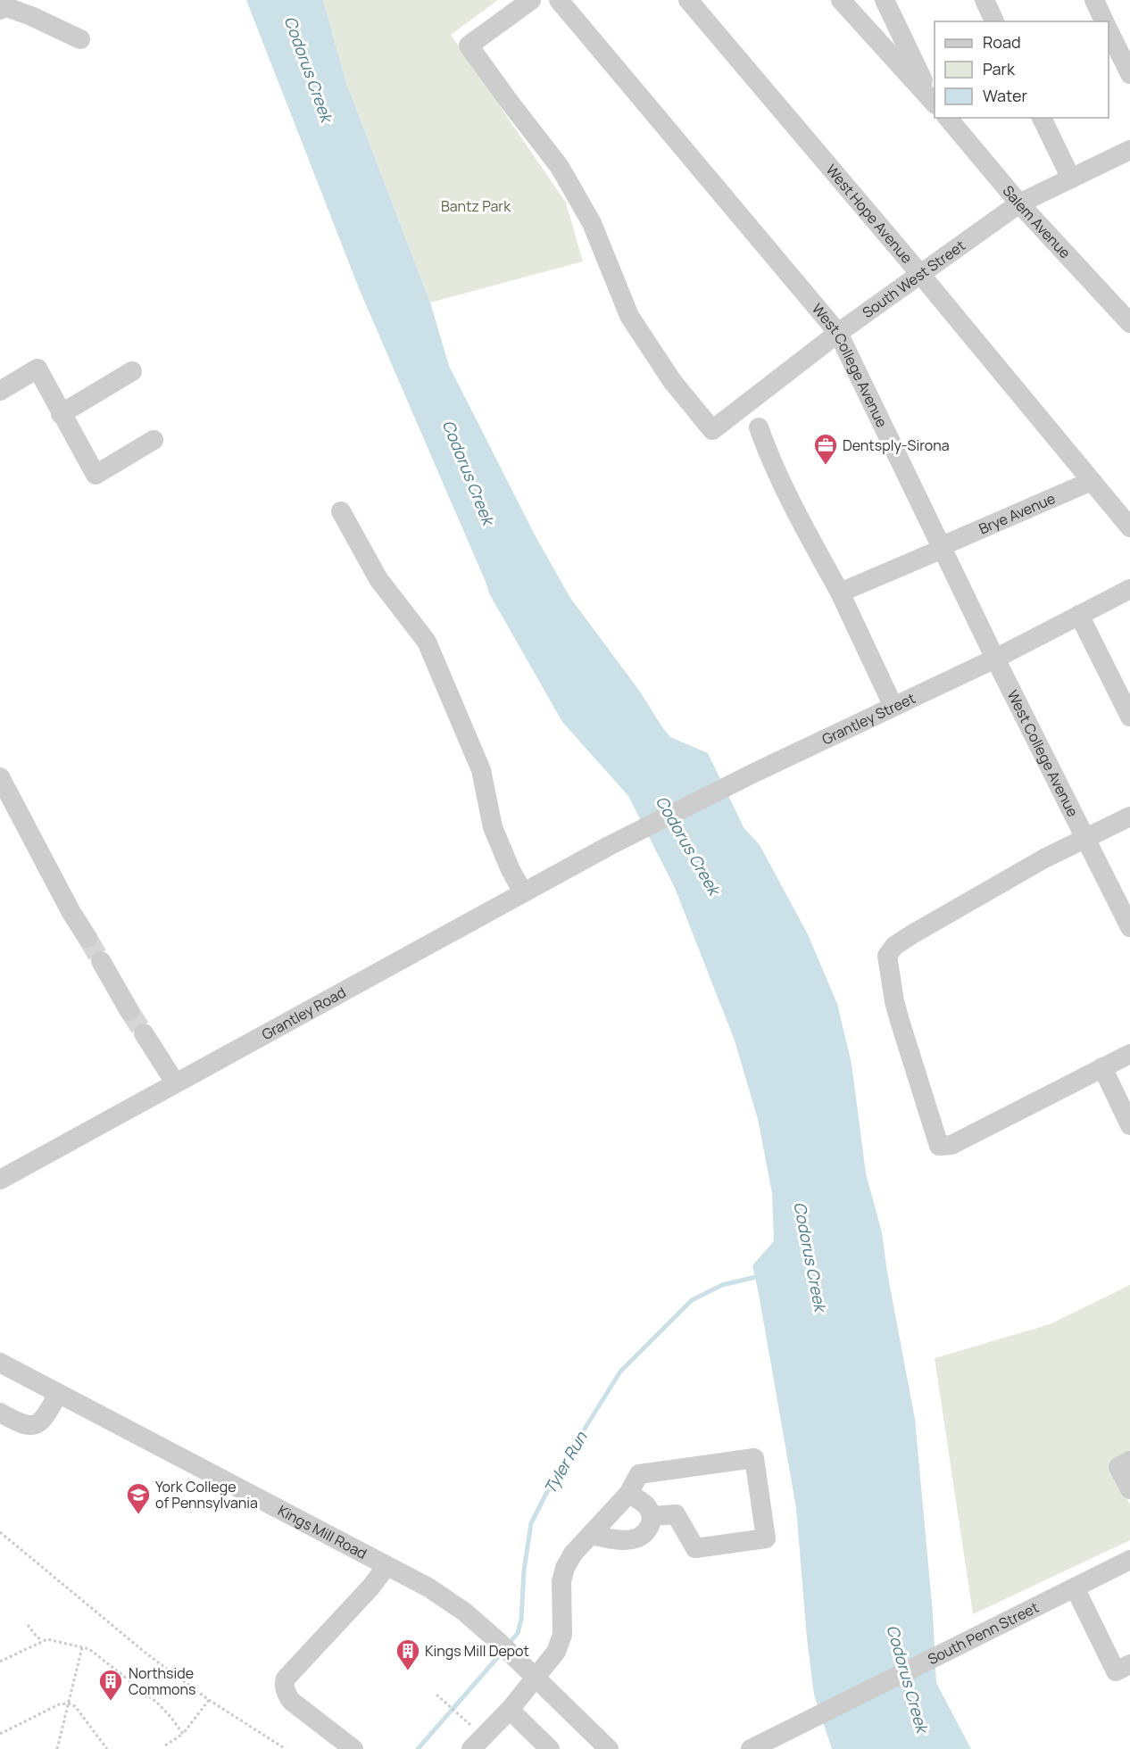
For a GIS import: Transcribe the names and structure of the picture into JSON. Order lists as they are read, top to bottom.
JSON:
{
  "streets": {
    "street": [
      "West Hope Avenue",
      "Salem Avenue",
      "South West Street",
      "West College Avenue",
      "Brye Avenue",
      "Grantley Street",
      "Grantley Road",
      "Kings Mill Road",
      "South Penn Street"
    ]
  },
  "crossings": [
    ["West Hope Avenue", "South West Street"],
    ["West Hope Avenue", "Brye Avenue"],
    ["Salem Avenue", "South West Street"],
    ["South West Street", "West College Avenue"],
    ["West College Avenue", "Brye Avenue"],
    ["West College Avenue", "Grantley Street"],
    ["Grantley Street", "Grantley Road"]
  ],
  "water": ["Codorus Creek", "Tyler Run"],
  "parks": ["Bantz Park"],
  "places": {
    "office": ["Dentsply-Sirona"],
    "school or university": ["York College of Pennsylvania"],
    "building": ["Kings Mill Depot", "Northside Commons"]
  },
  "legend": ["Road", "Park", "Water"]
}
